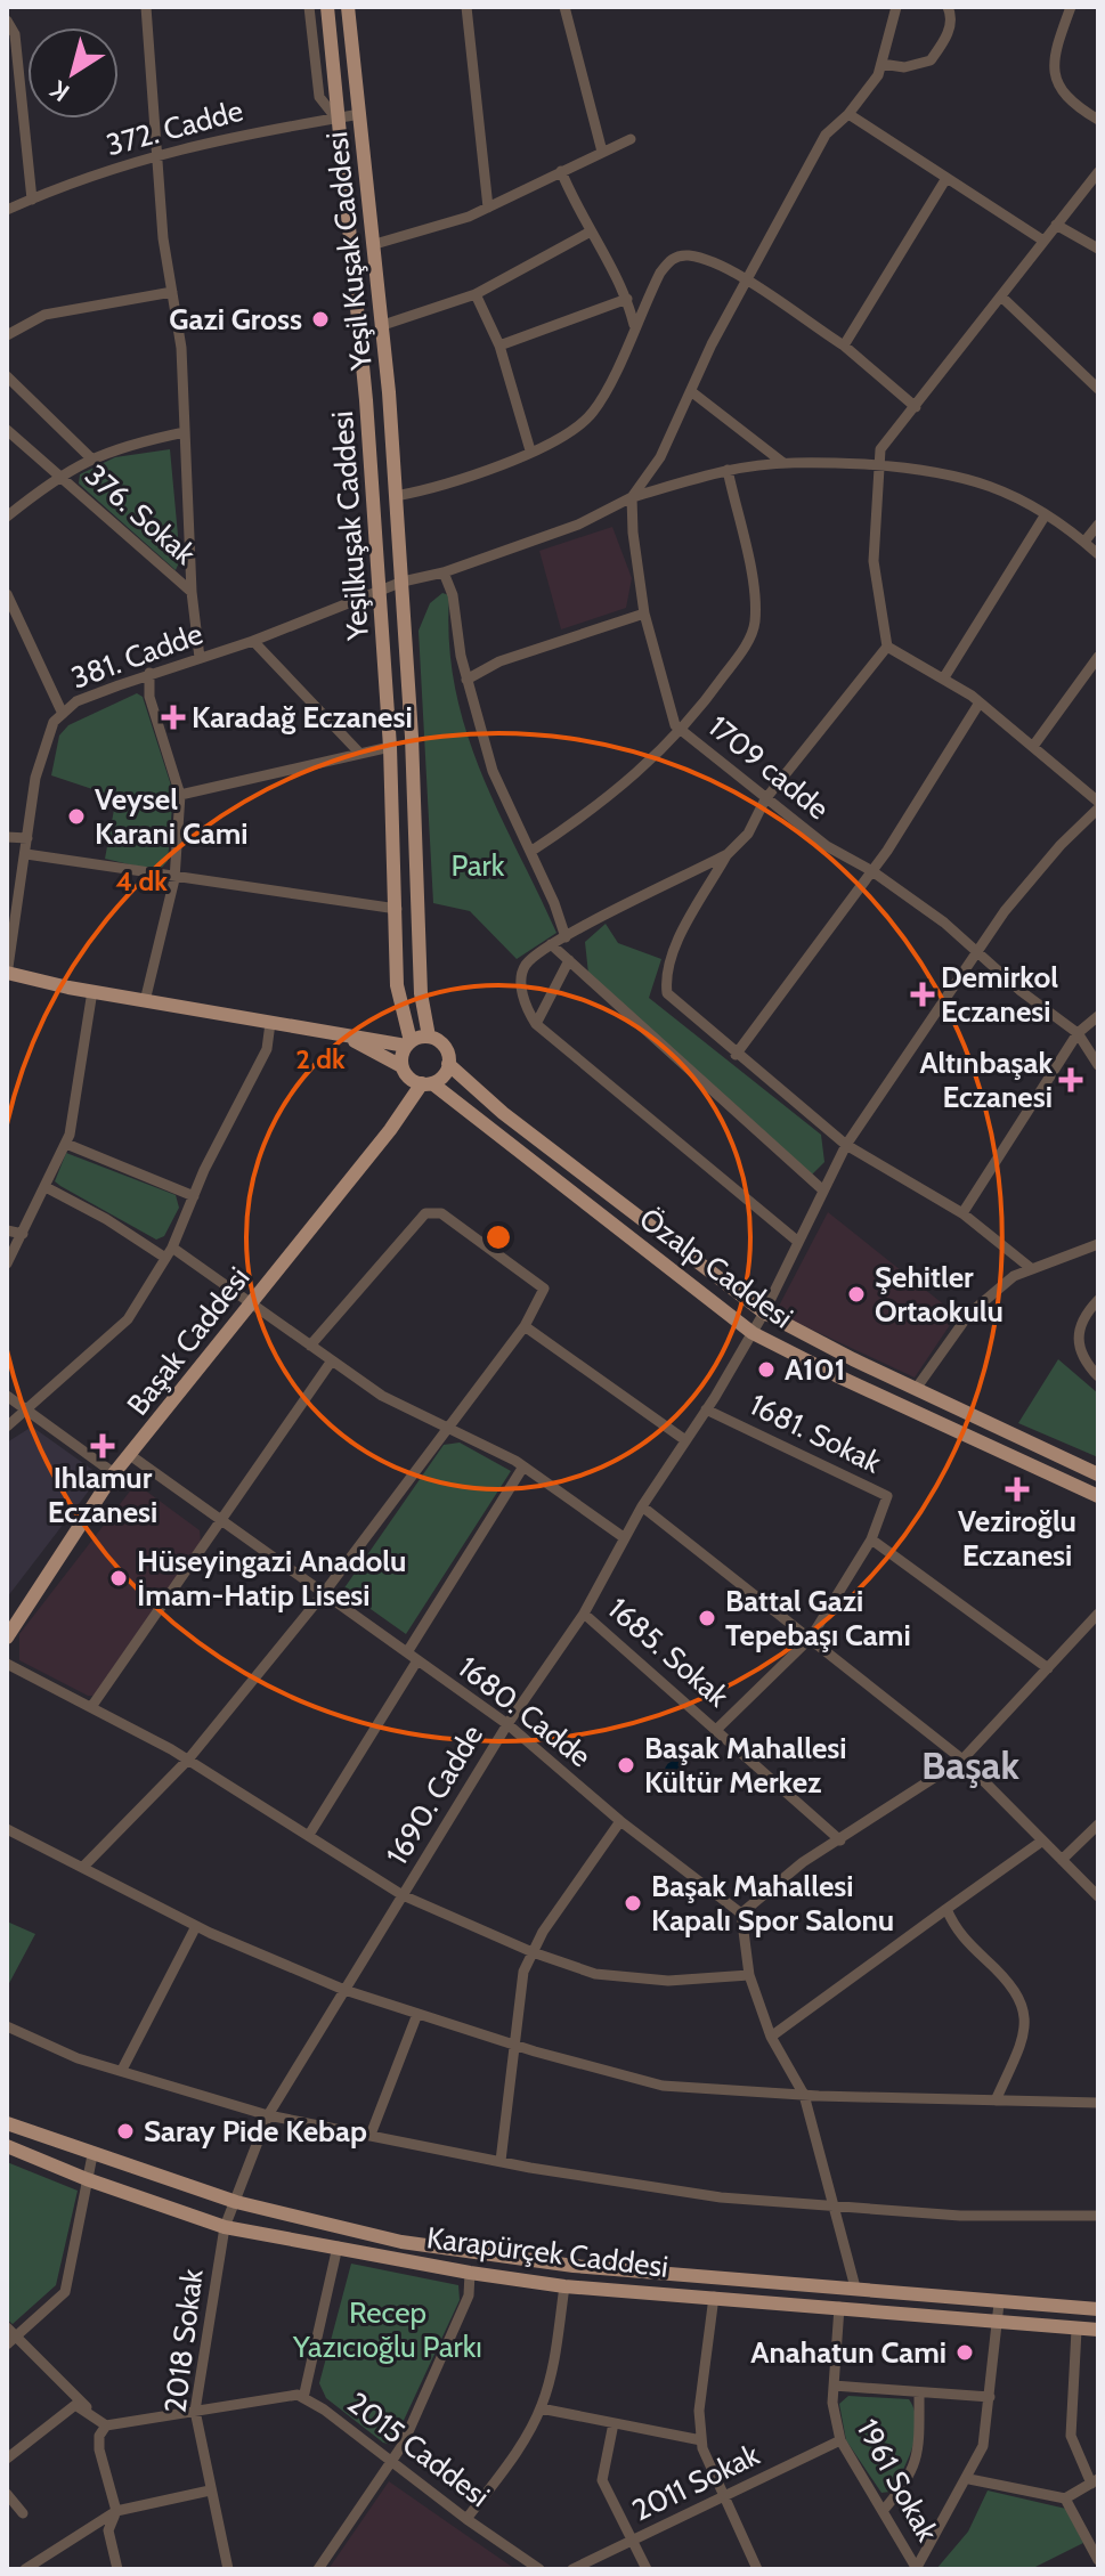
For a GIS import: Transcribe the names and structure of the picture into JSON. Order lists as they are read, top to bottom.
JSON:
{
  "streets": {
    "main road": [
      "Yeşil Kuşak Caddesi",
      "Yeşilkuşak Caddesi",
      "Özalp Caddesi",
      "Başak Caddesi",
      "Karapürçek Caddesi"
    ],
    "street": [
      "372. Cadde",
      "376. Sokak",
      "381. Cadde",
      "1709 cadde",
      "1681. Sokak",
      "1685. Sokak",
      "1680. Cadde",
      "1690. Cadde",
      "2018 Sokak",
      "2015 Caddesi",
      "1961 Sokak",
      "2011 Sokak"
    ]
  },
  "crossings": [
    ["372. Cadde", "Yeşil Kuşak Caddesi"],
    ["372. Cadde", "Yeşilkuşak Caddesi"],
    ["Yeşil Kuşak Caddesi", "Yeşilkuşak Caddesi"],
    ["Yeşil Kuşak Caddesi", "381. Cadde"],
    ["Yeşil Kuşak Caddesi", "Özalp Caddesi"],
    ["Yeşil Kuşak Caddesi", "Başak Caddesi"],
    ["376. Sokak", "381. Cadde"],
    ["Yeşilkuşak Caddesi", "381. Cadde"],
    ["Yeşilkuşak Caddesi", "Özalp Caddesi"],
    ["Yeşilkuşak Caddesi", "Başak Caddesi"],
    ["381. Cadde", "1709 cadde"],
    ["1709 cadde", "1690. Cadde"],
    ["Özalp Caddesi", "Başak Caddesi"],
    ["Özalp Caddesi", "1690. Cadde"],
    ["Başak Caddesi", "1680. Cadde"],
    ["1681. Sokak", "1685. Sokak"],
    ["1681. Sokak", "1690. Cadde"],
    ["1685. Sokak", "1690. Cadde"],
    ["1680. Cadde", "1690. Cadde"],
    ["1690. Cadde", "Karapürçek Caddesi"],
    ["1690. Cadde", "2018 Sokak"],
    ["Karapürçek Caddesi", "2018 Sokak"],
    ["Karapürçek Caddesi", "2015 Caddesi"],
    ["Karapürçek Caddesi", "1961 Sokak"],
    ["1961 Sokak", "2011 Sokak"]
  ],
  "districts": ["Başak"],
  "parks": ["Park", "Recep Yazıcıoğlu Parkı"],
  "places": {
    "other": [
      "Gazi Gross",
      "Veysel Karani Cami",
      "Şehitler Ortaokulu",
      "A101",
      "Hüseyingazi Anadolu İmam-Hatip Lisesi",
      "Battal Gazi Tepebaşı Cami",
      "Başak Mahallesi Kültür Merkez",
      "Başak Mahallesi Kapalı Spor Salonu",
      "Saray Pide Kebap",
      "Anahatun Cami"
    ],
    "health": [
      "Karadağ Eczanesi",
      "Demirkol Eczanesi",
      "Altınbaşak Eczanesi",
      "Ihlamur Eczanesi",
      "Veziroğlu Eczanesi"
    ]
  },
  "north": "bottom left",
  "rings": ["4 dk", "2 dk"]
}
